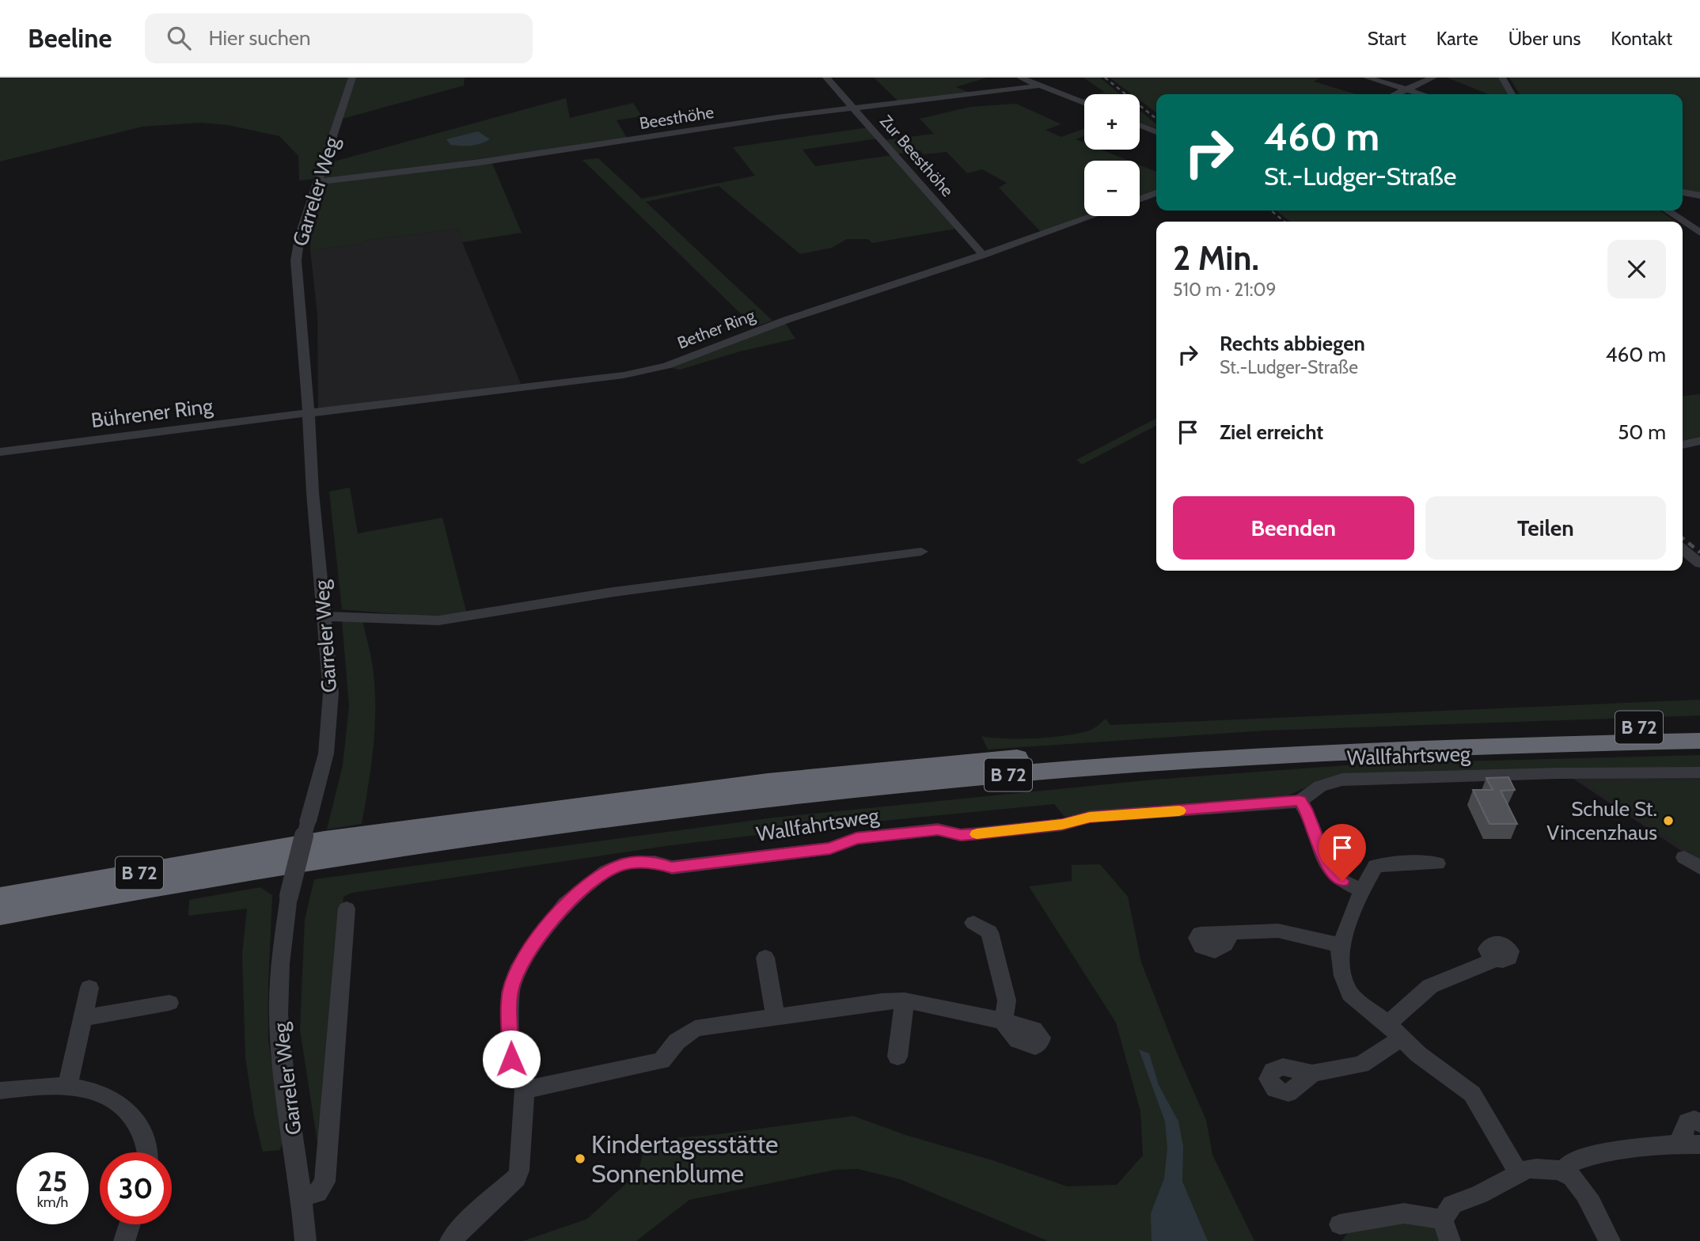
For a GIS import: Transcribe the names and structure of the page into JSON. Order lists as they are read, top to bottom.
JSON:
{
  "streets": {
    "highway": ["B 72"],
    "street": [
      "Beesthöhe",
      "Zur Beesthöhe",
      "Garreler Weg",
      "Bether Ring",
      "Bührener Ring",
      "Wallfahrtsweg"
    ]
  },
  "crossings": [
    ["Beesthöhe", "Zur Beesthöhe"],
    ["Beesthöhe", "Garreler Weg"],
    ["Zur Beesthöhe", "Bether Ring"],
    ["Garreler Weg", "Bether Ring"],
    ["Garreler Weg", "Bührener Ring"],
    ["Bether Ring", "Bührener Ring"]
  ],
  "places": ["Schule St. Vincenzhaus", "Kindertagesstätte Sonnenblume"],
  "page": {
    "header": "Beeline",
    "search": "Hier suchen",
    "nav": [
      "Start",
      "Karte",
      "Über uns",
      "Kontakt"
    ],
    "map_buttons": ["+", "−"],
    "turn": ["460 m", "St.-Ludger-Straße"],
    "heading": ["2 Min.", "510 m · 21:09"],
    "list": [
      {
        "name": "Rechts abbiegen",
        "note": "St.-Ludger-Straße",
        "value": "460 m"
      },
      {
        "name": "Ziel erreicht",
        "value": "50 m"
      }
    ],
    "buttons": ["Beenden", "Teilen"],
    "speed": "25 km/h",
    "limit": "30"
  }
}
